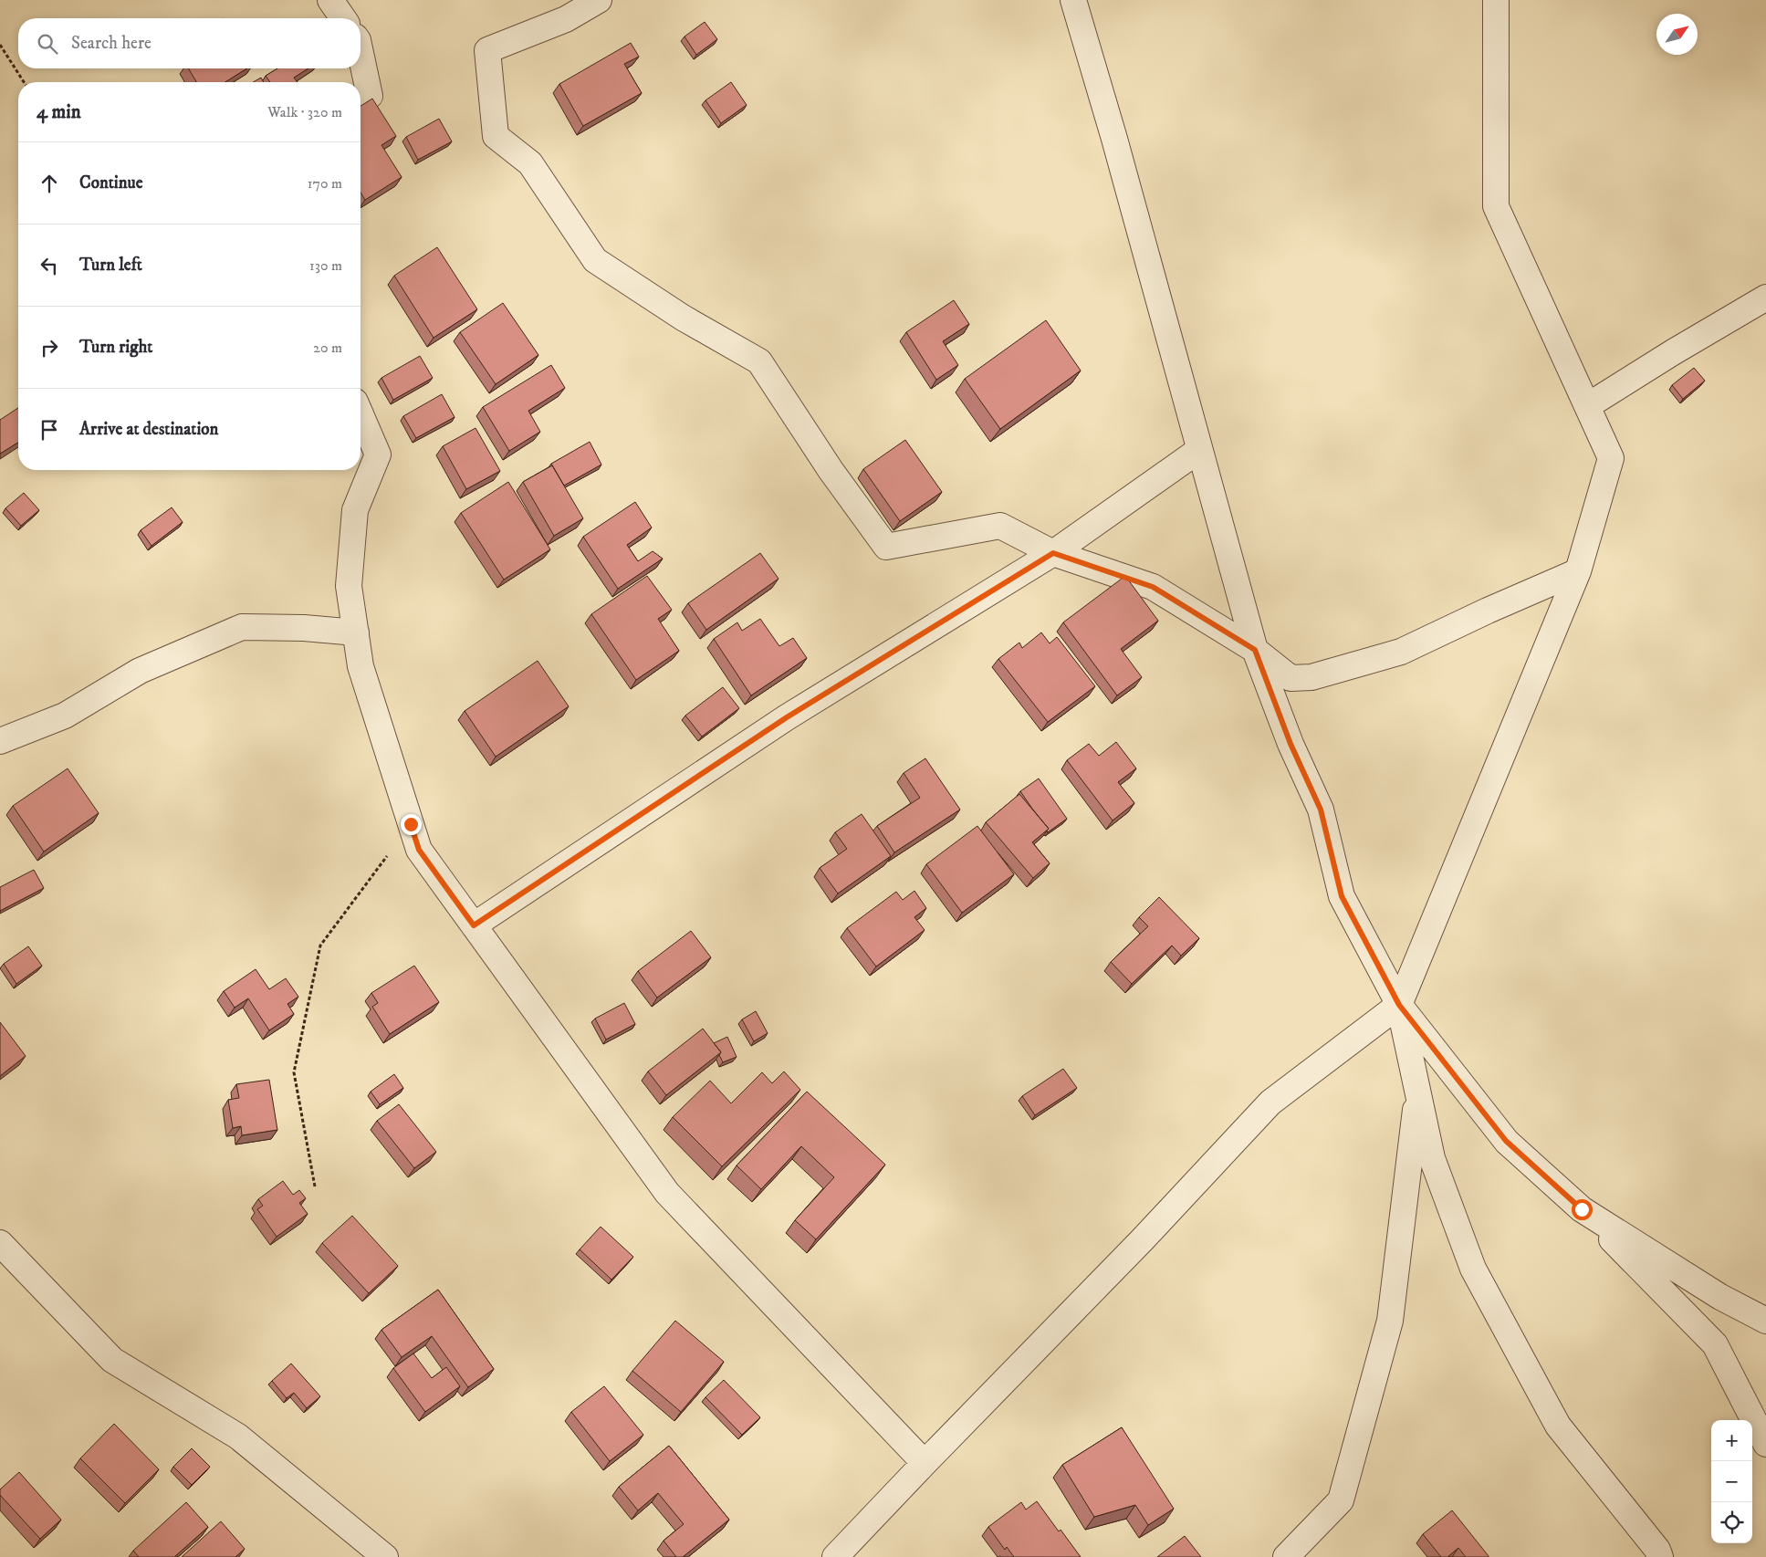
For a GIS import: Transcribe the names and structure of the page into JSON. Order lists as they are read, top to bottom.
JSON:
{
  "north": "top right",
  "page": {
    "search": "Search here",
    "heading": ["4 min", "Walk · 320 m"],
    "list": [
      ["Continue", "170 m"],
      ["Turn left", "130 m"],
      ["Turn right", "20 m"],
      "Arrive at destination"
    ],
    "map_buttons": ["+", "−"]
  }
}
